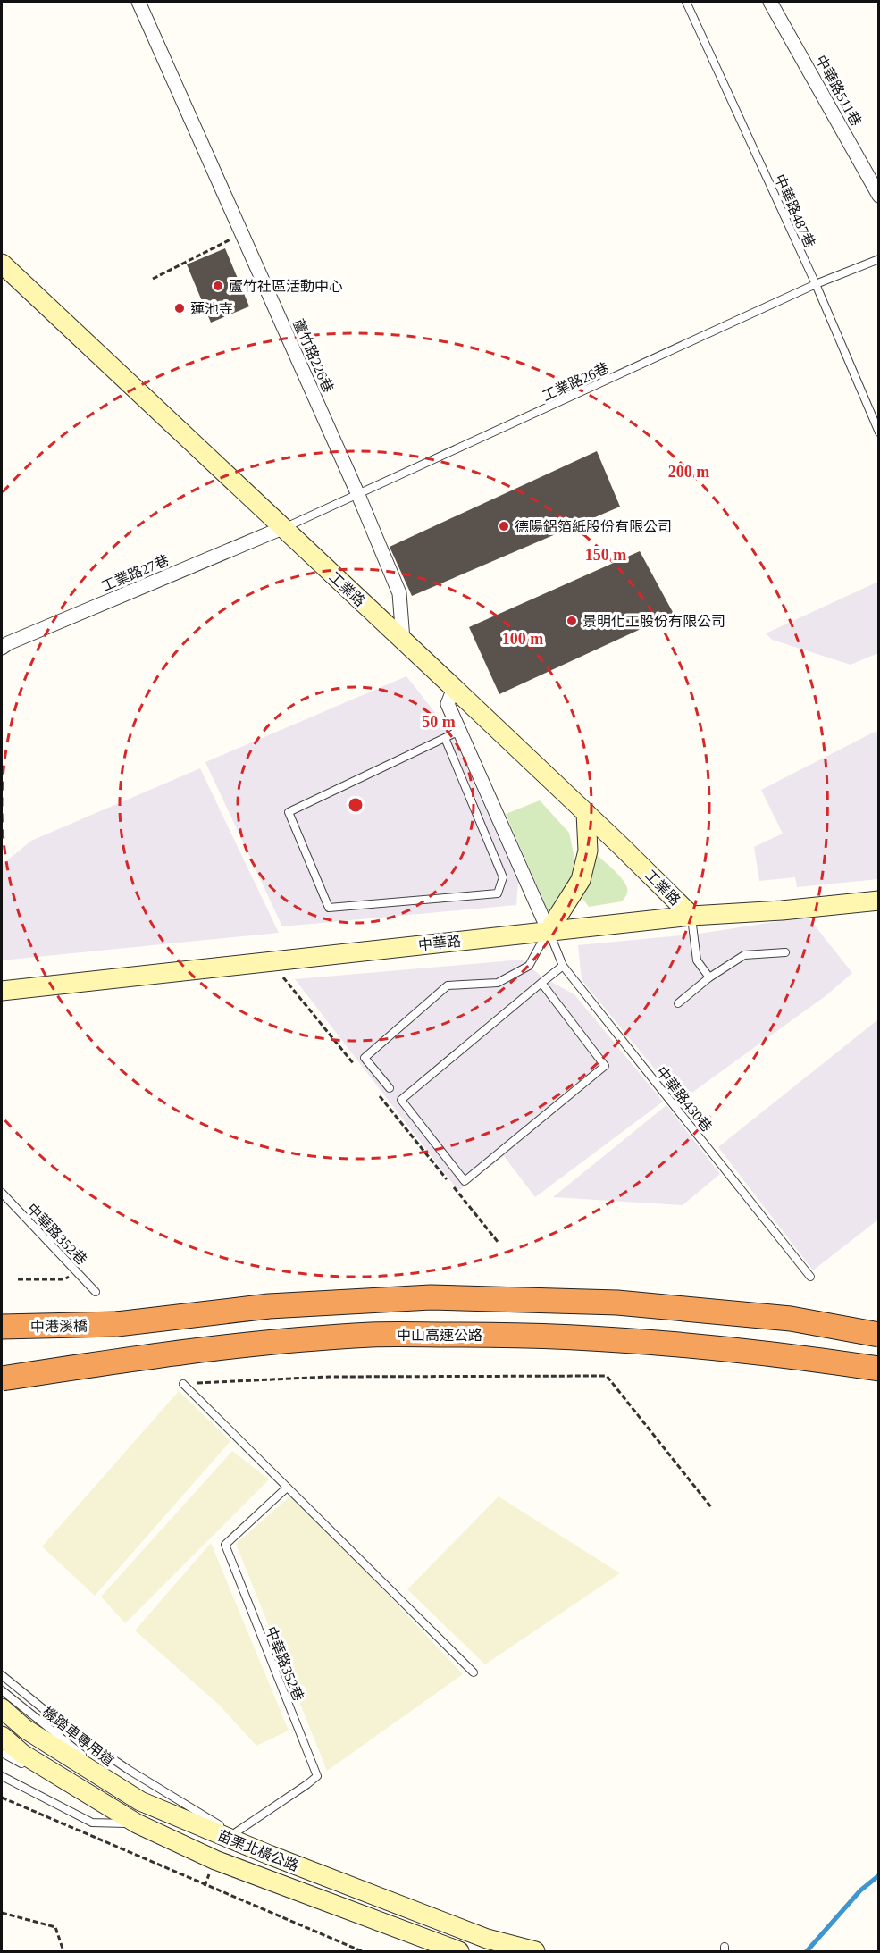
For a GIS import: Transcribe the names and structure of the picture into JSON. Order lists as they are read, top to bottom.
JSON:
{
  "streets": {
    "highway": ["中港溪橋", "中山高速公路"],
    "street": [
      "中華路511巷",
      "蘆竹路226巷",
      "工業路27巷",
      "工業路",
      "中華路",
      "苗栗北橫公路"
    ],
    "lane": [
      "中華路487巷",
      "工業路26巷",
      "中華路430巷",
      "中華路352巷",
      "機踏車專用道"
    ]
  },
  "crossings": [
    ["中華路487巷", "工業路26巷"],
    ["蘆竹路226巷", "工業路26巷"],
    ["蘆竹路226巷", "工業路"],
    ["工業路26巷", "工業路27巷"],
    ["工業路26巷", "工業路"],
    ["工業路27巷", "工業路"],
    ["工業路", "中華路"],
    ["中華路", "中華路430巷"],
    ["機踏車專用道", "苗栗北橫公路"]
  ],
  "places": [
    "蘆竹社區活動中心",
    "蓮池寺",
    "德陽鋁箔紙股份有限公司",
    "景明化工股份有限公司"
  ],
  "rings": [
    "200 m",
    "150 m",
    "100 m",
    "50 m"
  ]
}
